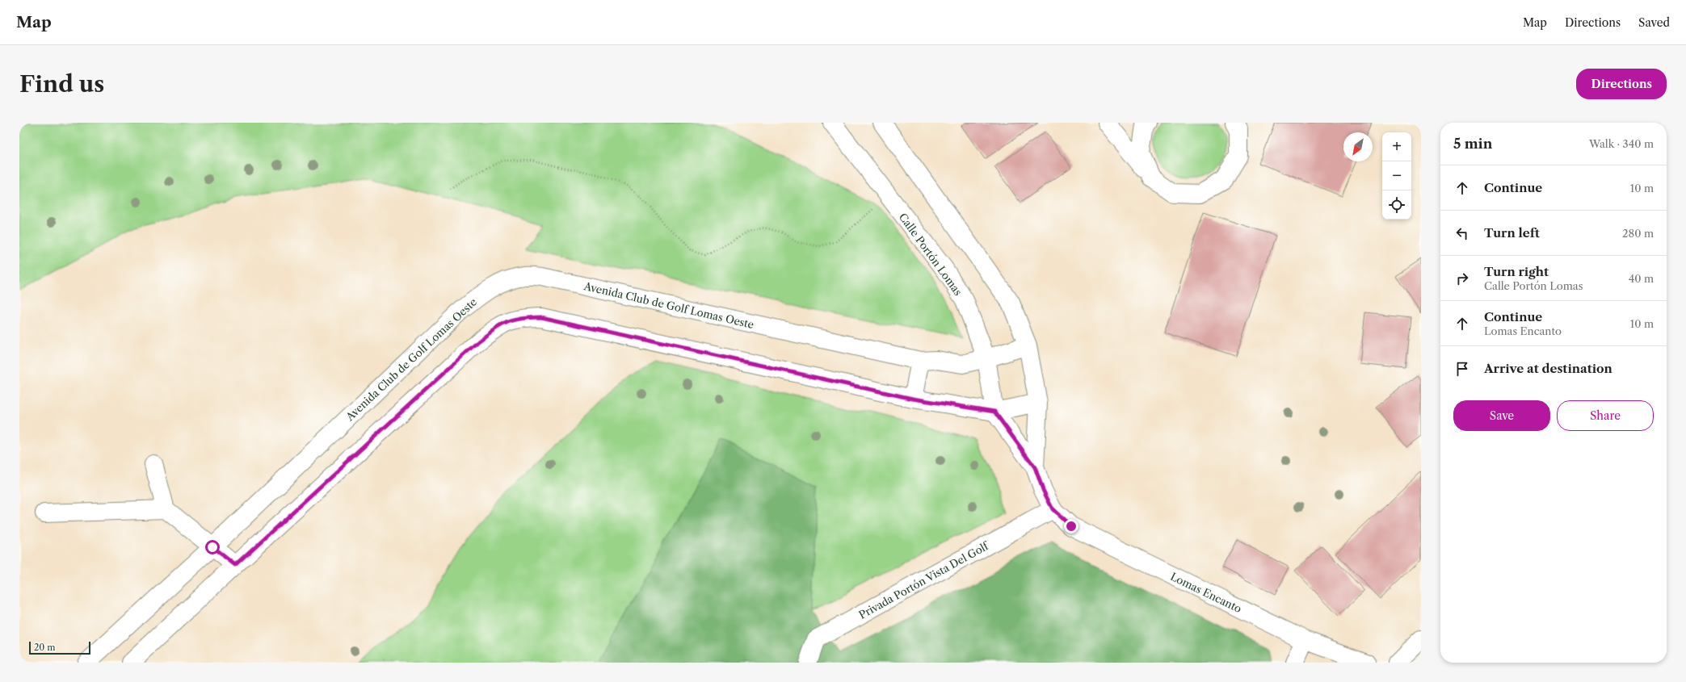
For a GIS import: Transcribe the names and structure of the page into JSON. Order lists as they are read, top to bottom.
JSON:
{
  "streets": {
    "street": [
      "Calle Portón Lomas",
      "Avenida Club de Golf Lomas Oeste",
      "Privada Portón Vista Del Golf",
      "Lomas Encanto"
    ]
  },
  "crossings": [
    ["Calle Portón Lomas", "Avenida Club de Golf Lomas Oeste"],
    ["Calle Portón Lomas", "Privada Portón Vista Del Golf"],
    ["Calle Portón Lomas", "Lomas Encanto"],
    ["Privada Portón Vista Del Golf", "Lomas Encanto"]
  ],
  "scale_bar": "20 m",
  "north": "bottom left",
  "page": {
    "header": "Map",
    "nav": ["Map", "Directions", "Saved"],
    "buttons": [
      "Directions",
      ["Save", "Share"]
    ],
    "title": "Find us",
    "heading": ["5 min", "Walk · 340 m"],
    "map_buttons": ["+", "−"],
    "list": [
      ["Continue", "10 m"],
      ["Turn left", "280 m"],
      ["Turn right", "Calle Portón Lomas", "40 m"],
      ["Continue", "Lomas Encanto", "10 m"],
      "Arrive at destination"
    ],
    "scale": "20 m"
  }
}
